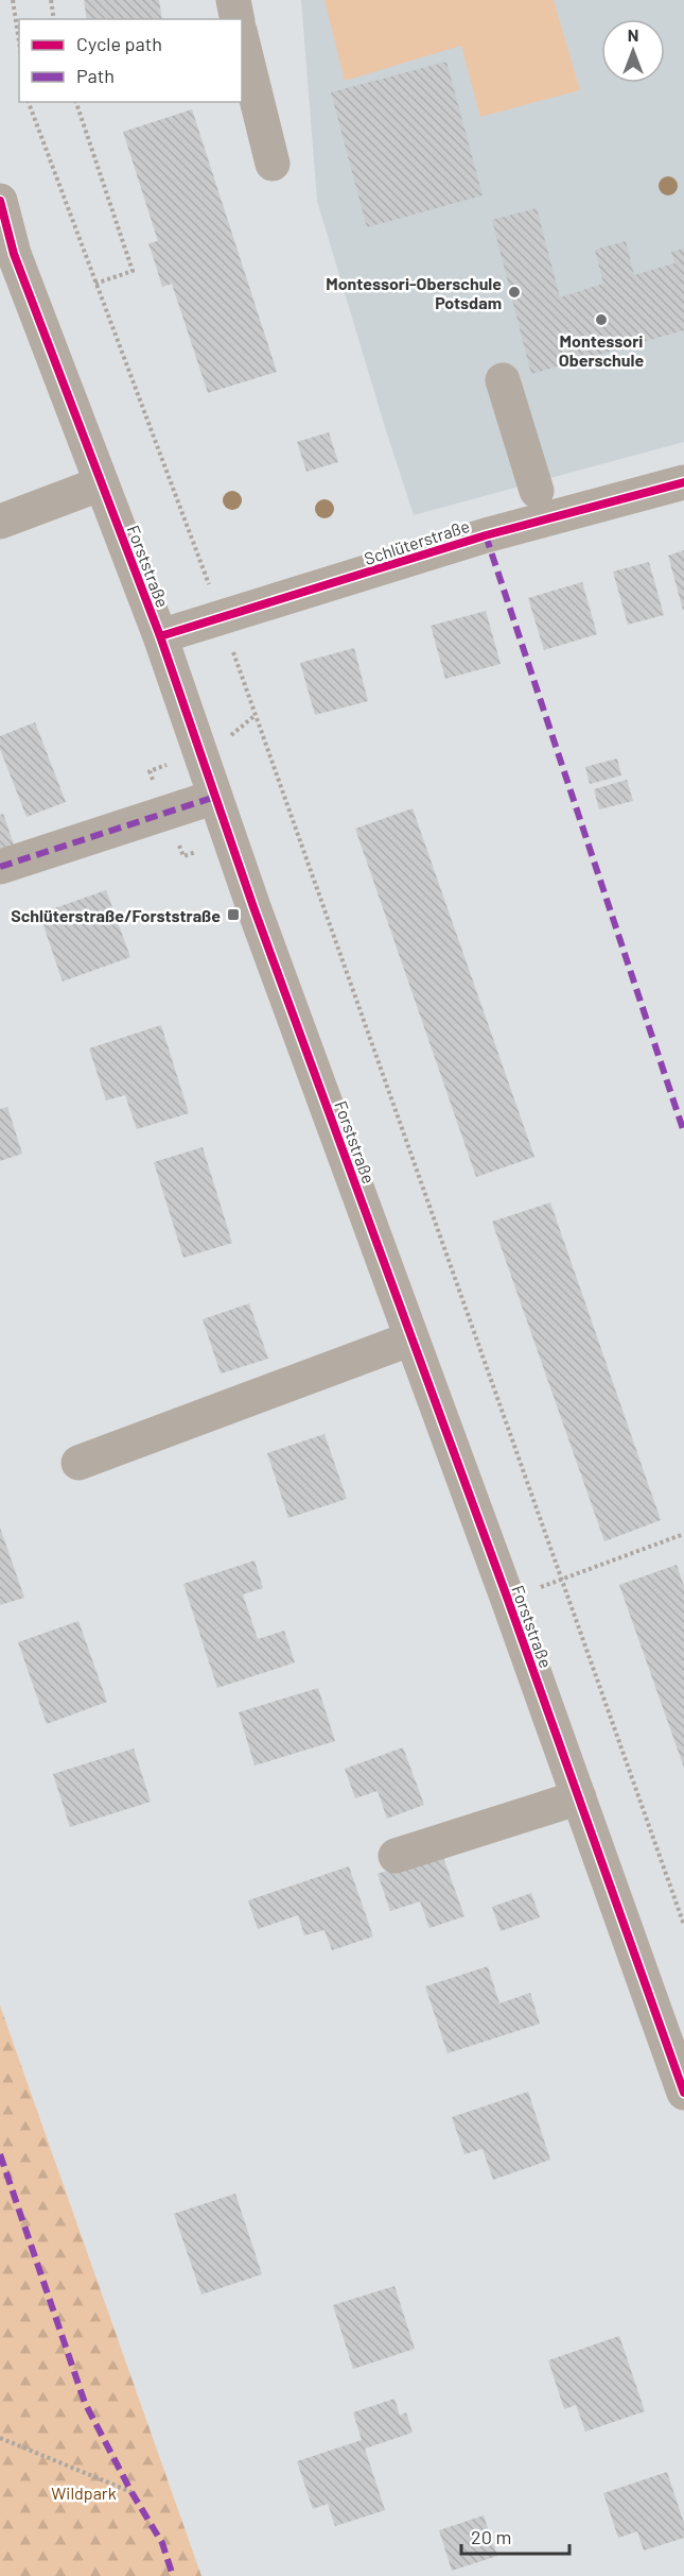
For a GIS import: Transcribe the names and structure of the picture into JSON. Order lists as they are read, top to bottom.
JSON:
{
  "streets": {
    "street": ["Schlüterstraße", "Forststraße"]
  },
  "crossings": [
    ["Schlüterstraße", "Forststraße"]
  ],
  "parks": ["Wildpark"],
  "places": {
    "other": ["Montessori-Oberschule Potsdam", "Montessori Oberschule"],
    "transit": ["Schlüterstraße/Forststraße"]
  },
  "legend": ["Cycle path", "Path"],
  "scale_bar": "20 m",
  "north": "top"
}
